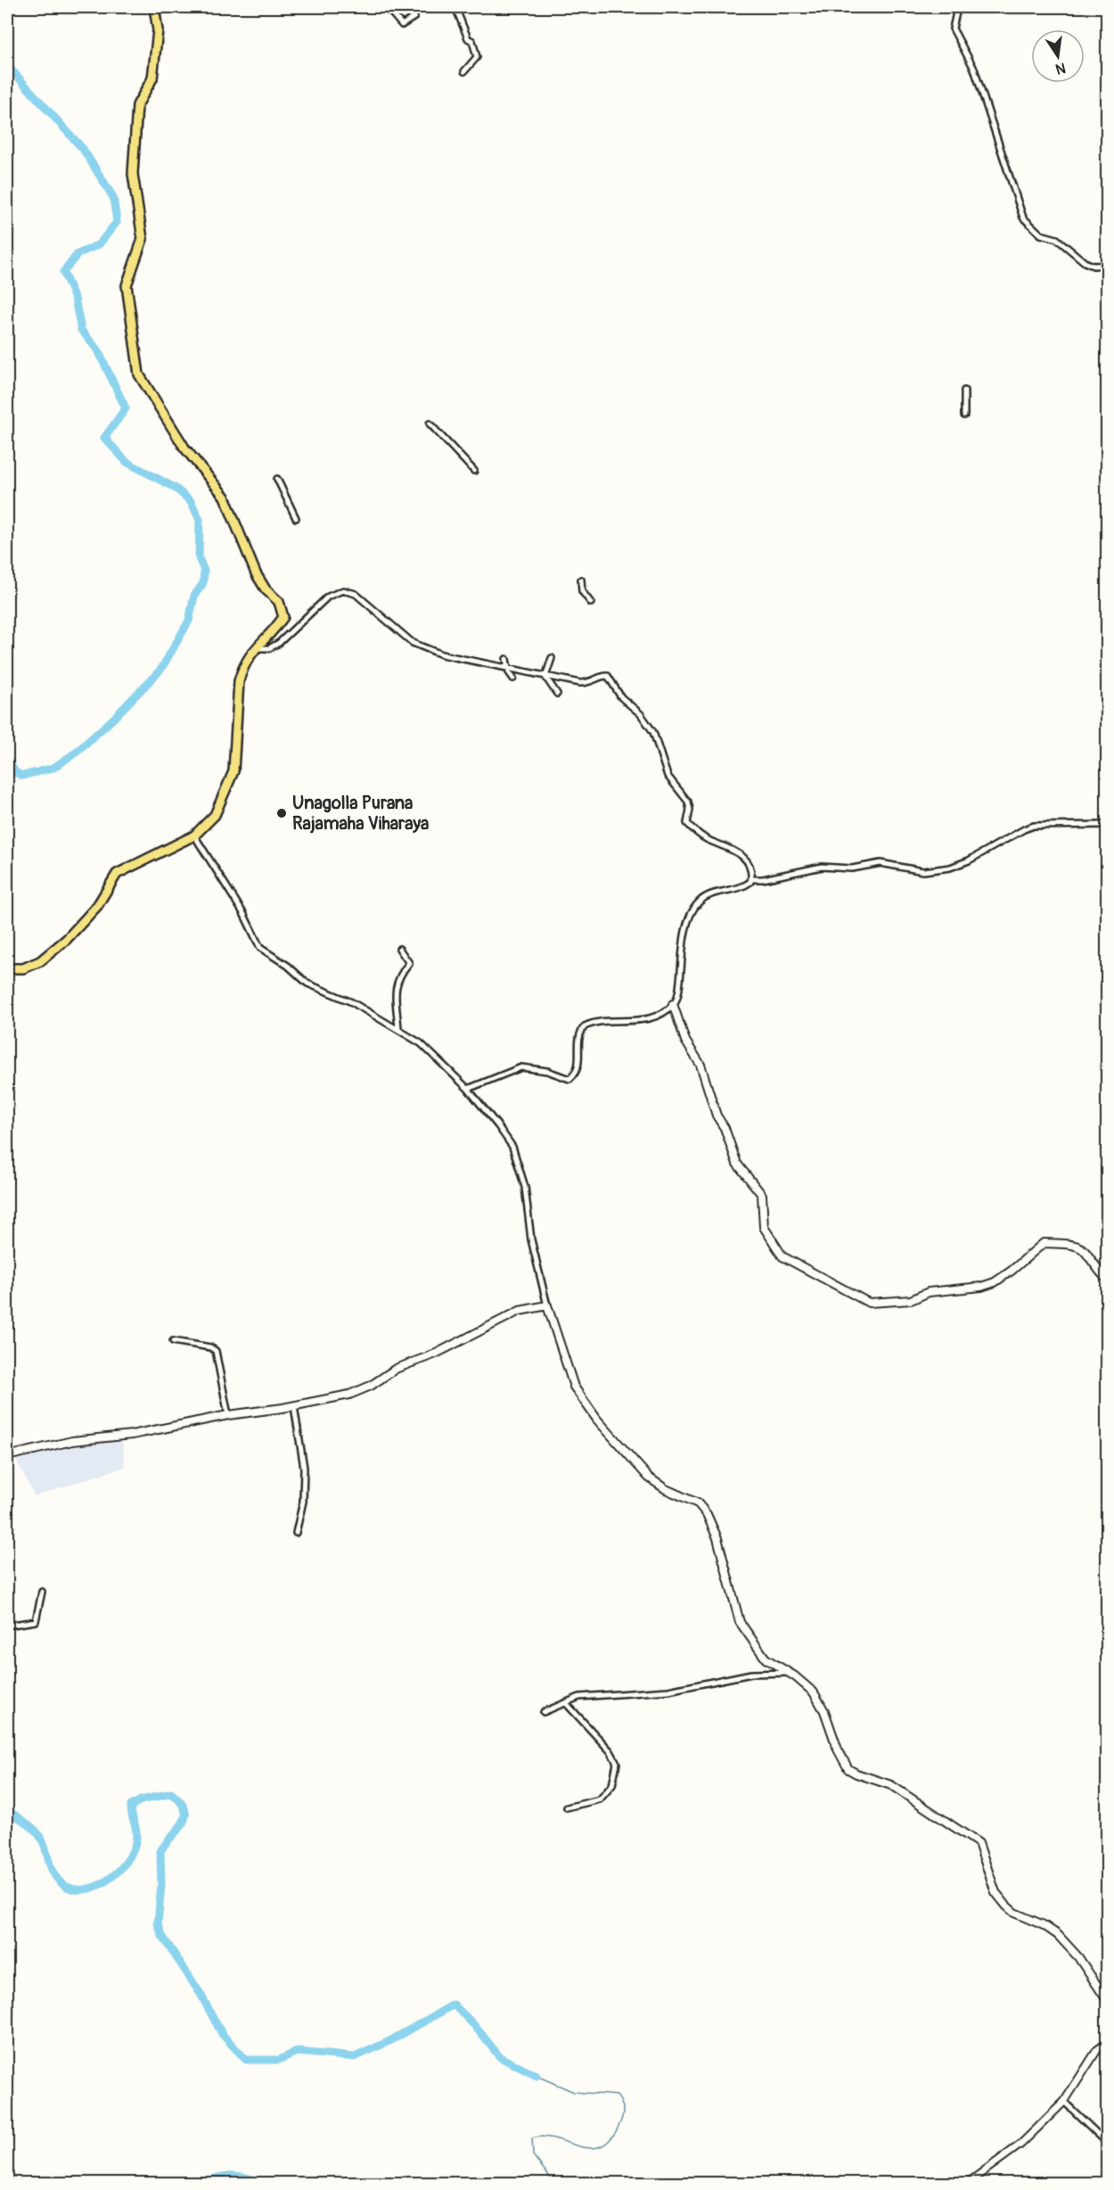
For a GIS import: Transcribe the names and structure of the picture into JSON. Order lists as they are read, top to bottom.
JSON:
{
  "places": ["Unagolla Purana Rajamaha Viharaya"],
  "north": "bottom"
}
